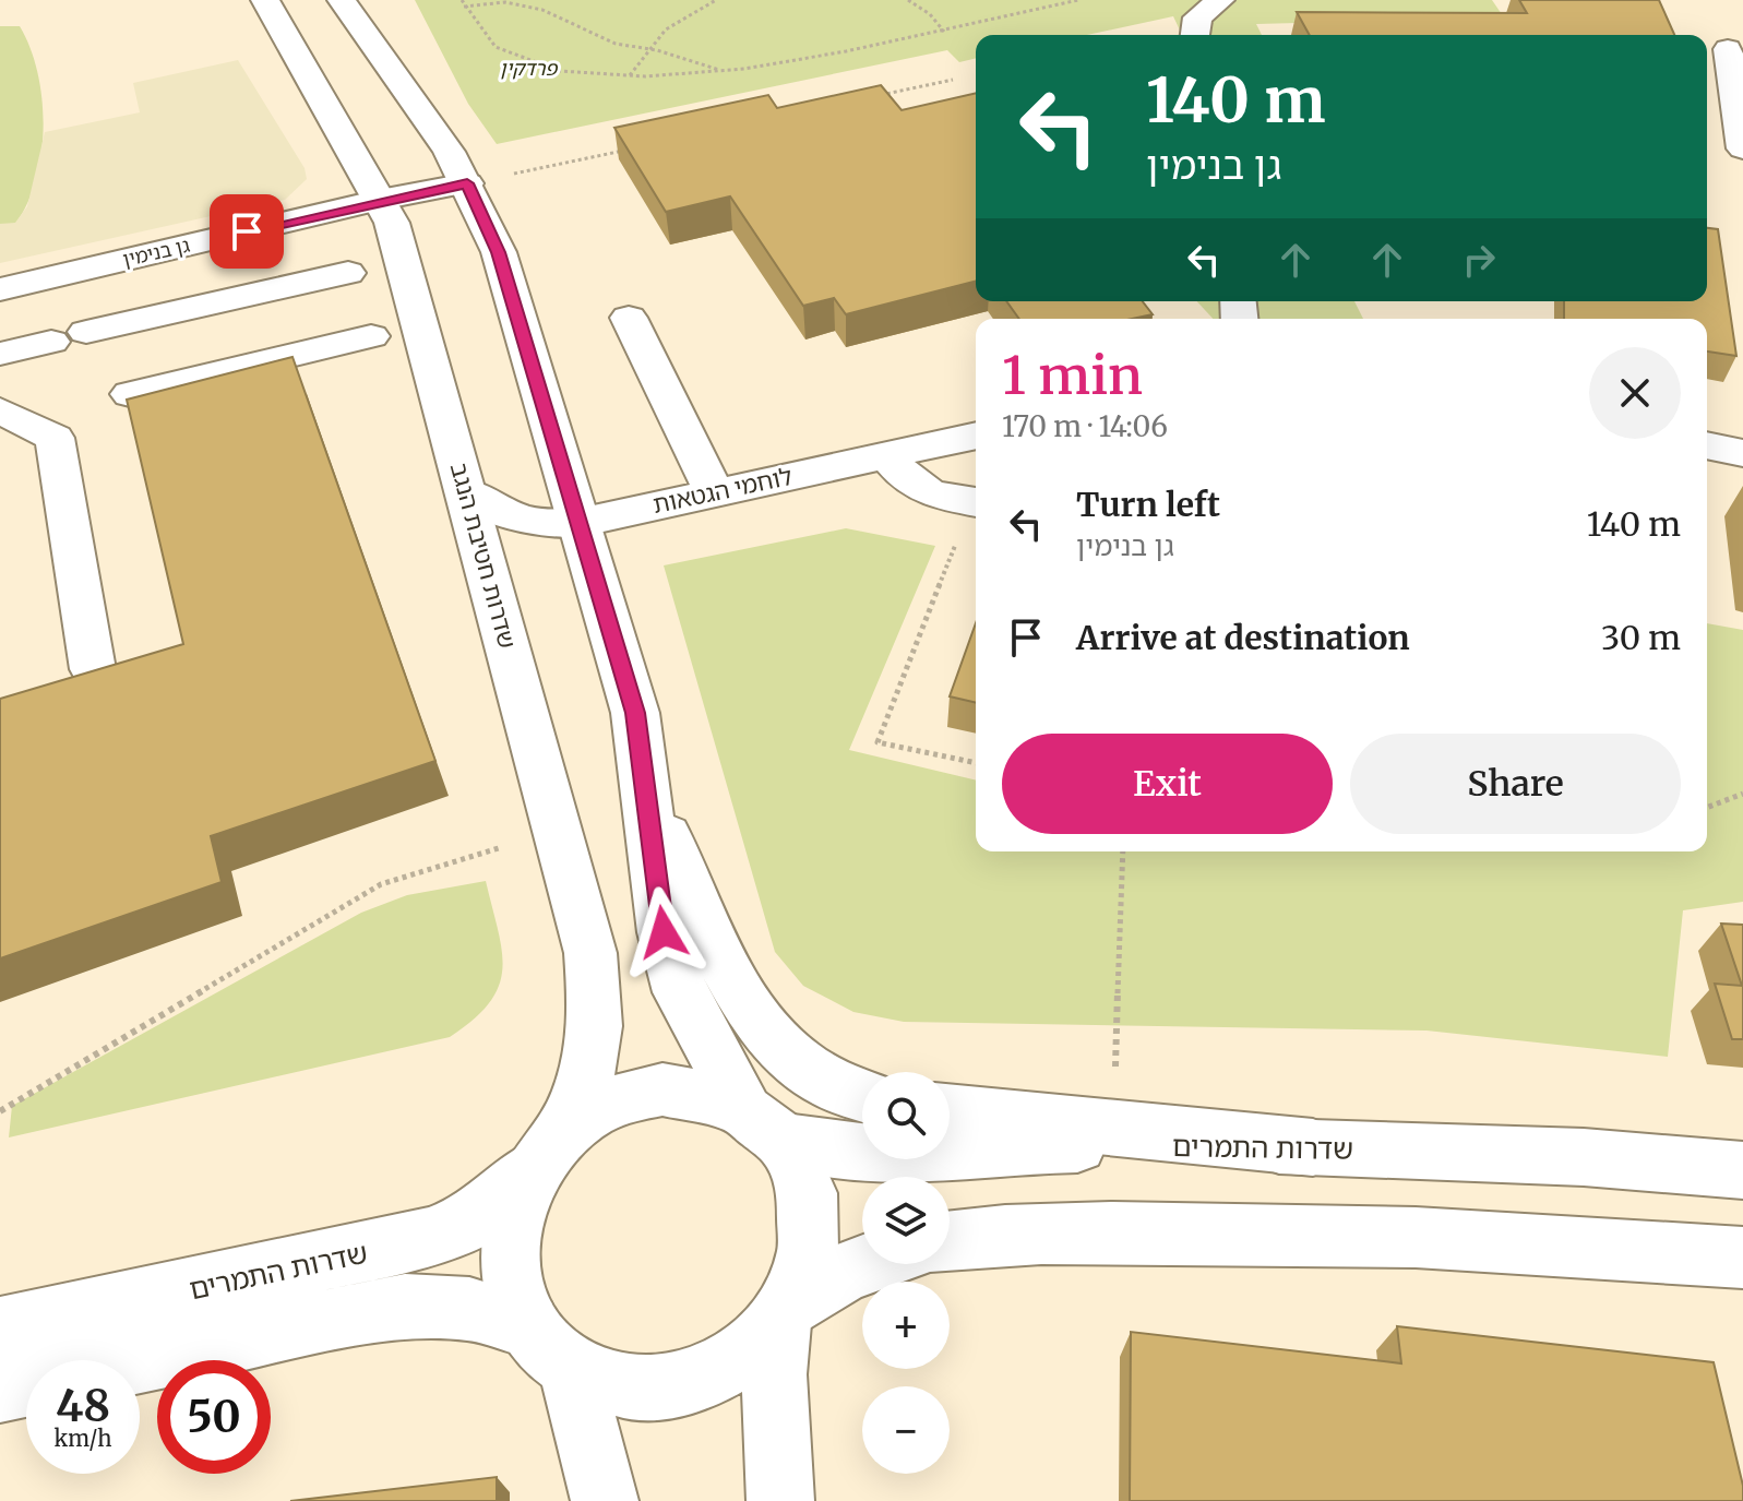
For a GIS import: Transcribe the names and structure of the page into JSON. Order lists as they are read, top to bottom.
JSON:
{
  "streets": {
    "main road": [
      "גן בנימין",
      "לוחמי הגטאות",
      "שדרות חטיבת הנגב",
      "שדרות התמרים"
    ]
  },
  "crossings": [
    ["גן בנימין", "שדרות חטיבת הנגב"],
    ["לוחמי הגטאות", "שדרות חטיבת הנגב"],
    ["שדרות חטיבת הנגב", "שדרות התמרים"]
  ],
  "parks": ["פרדקין"],
  "page": {
    "turn": ["140 m", "גן בנימין"],
    "heading": ["1 min", "170 m · 14:06"],
    "list": [
      {
        "name": "Turn left",
        "note": "גן בנימין",
        "value": "140 m"
      },
      {
        "name": "Arrive at destination",
        "value": "30 m"
      }
    ],
    "buttons": ["Exit", "Share"],
    "map_buttons": ["+", "−"],
    "speed": "48 km/h",
    "limit": "50"
  }
}
